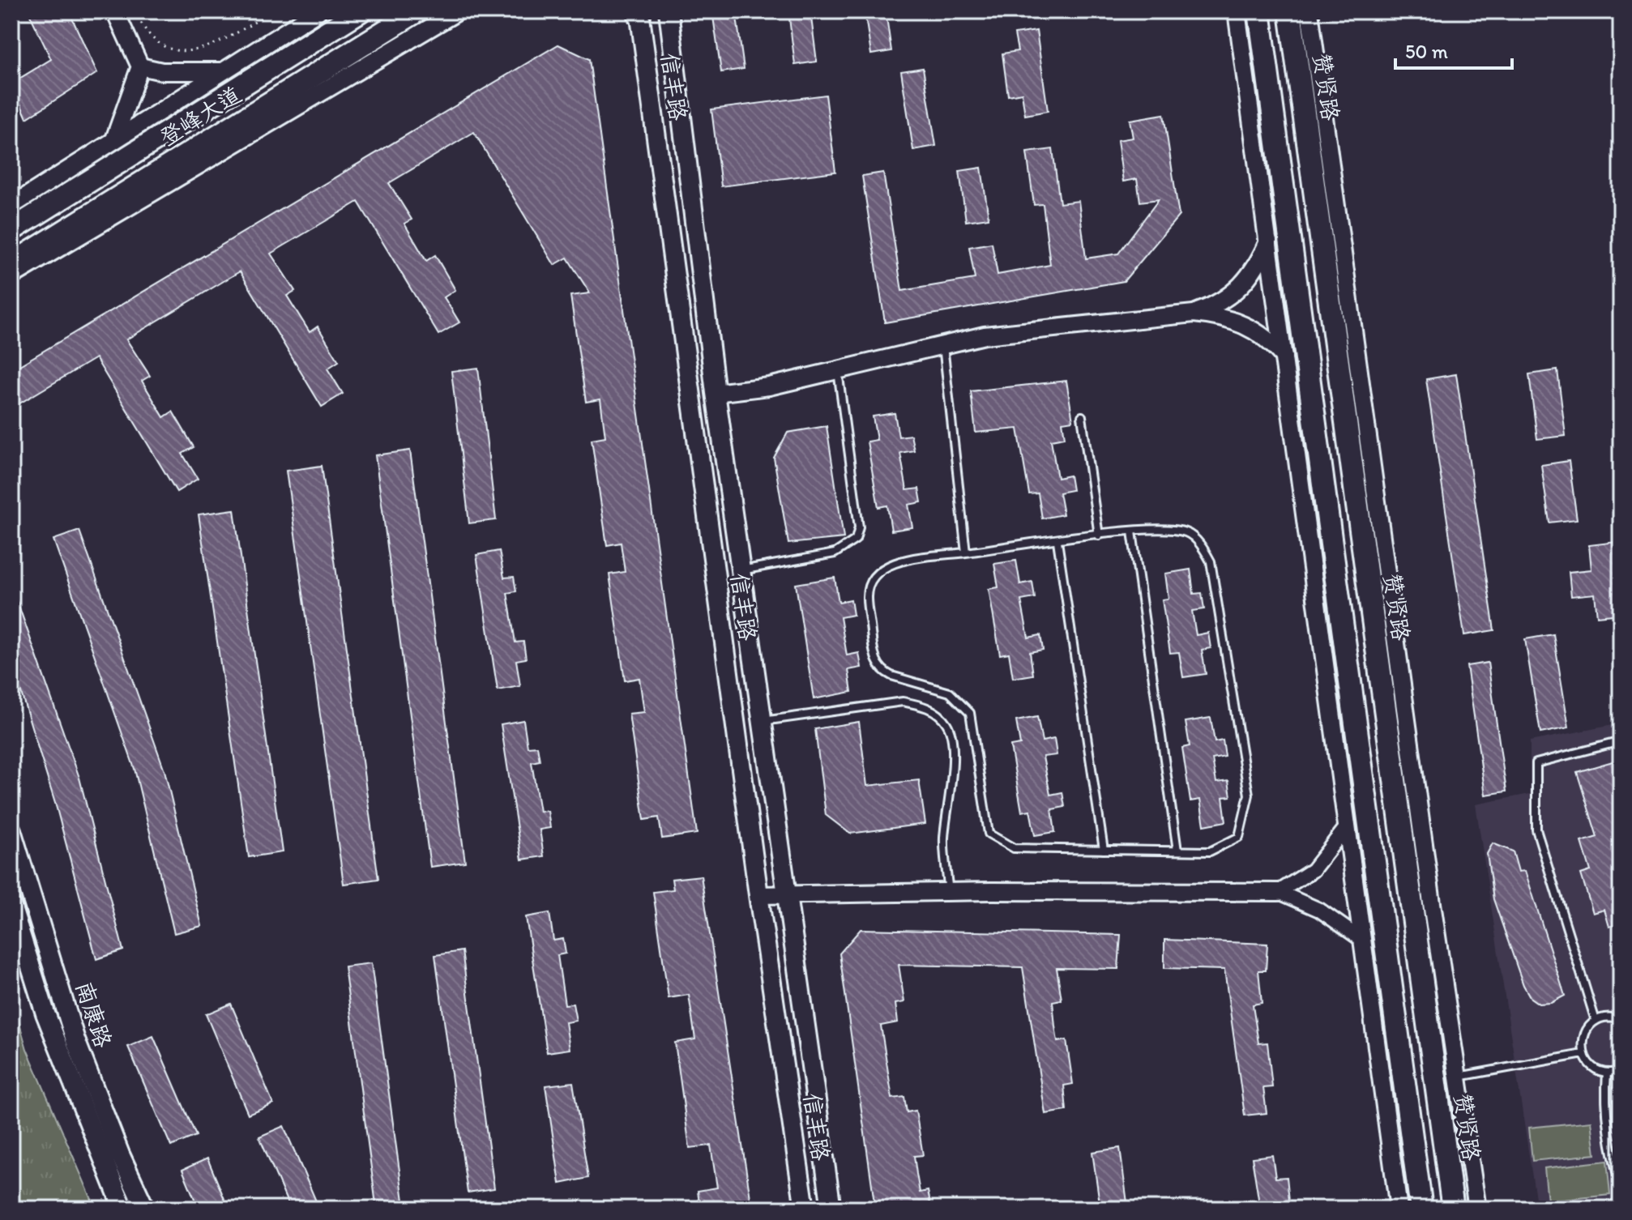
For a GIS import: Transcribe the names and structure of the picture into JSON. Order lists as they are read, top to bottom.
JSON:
{
  "streets": {
    "main road": [
      "信丰路",
      "赞贤路",
      "登峰大道",
      "南康路"
    ]
  },
  "scale_bar": "50 m"
}
